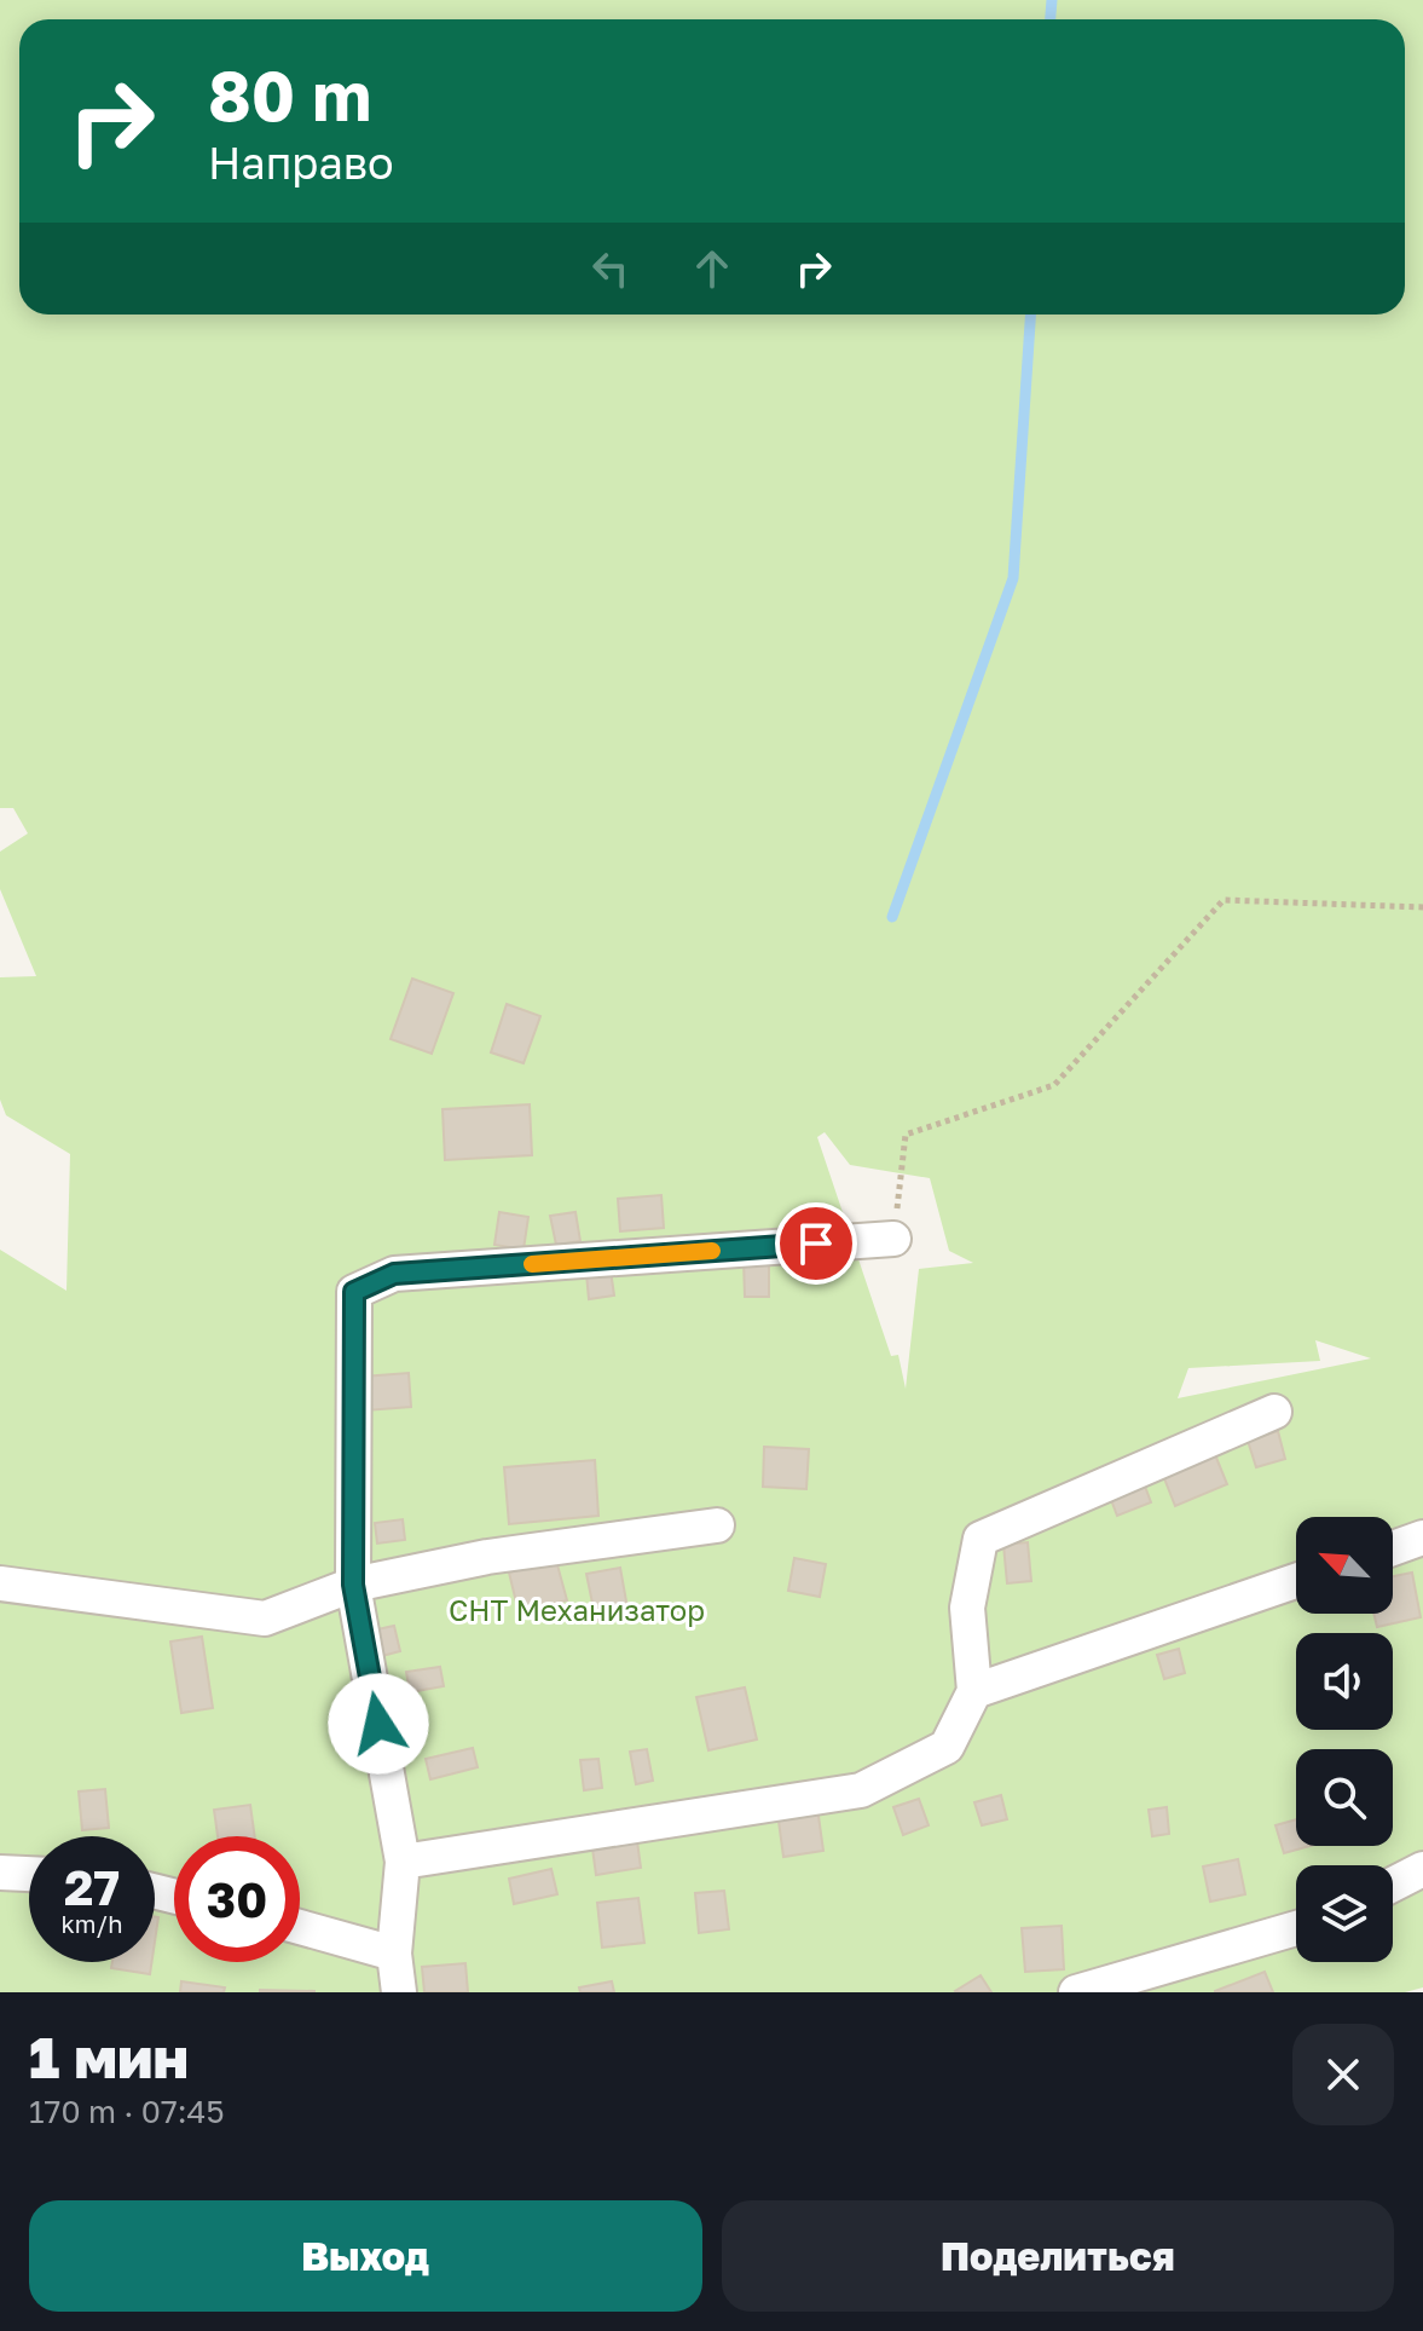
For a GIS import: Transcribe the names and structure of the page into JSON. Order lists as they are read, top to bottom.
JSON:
{
  "parks": ["СНТ Механизатор"],
  "north": "top left",
  "page": {
    "turn": ["80 m", "Направо"],
    "speed": "27 km/h",
    "limit": "30",
    "heading": ["1 мин", "170 m · 07:45"],
    "buttons": ["Выход", "Поделиться"]
  }
}
